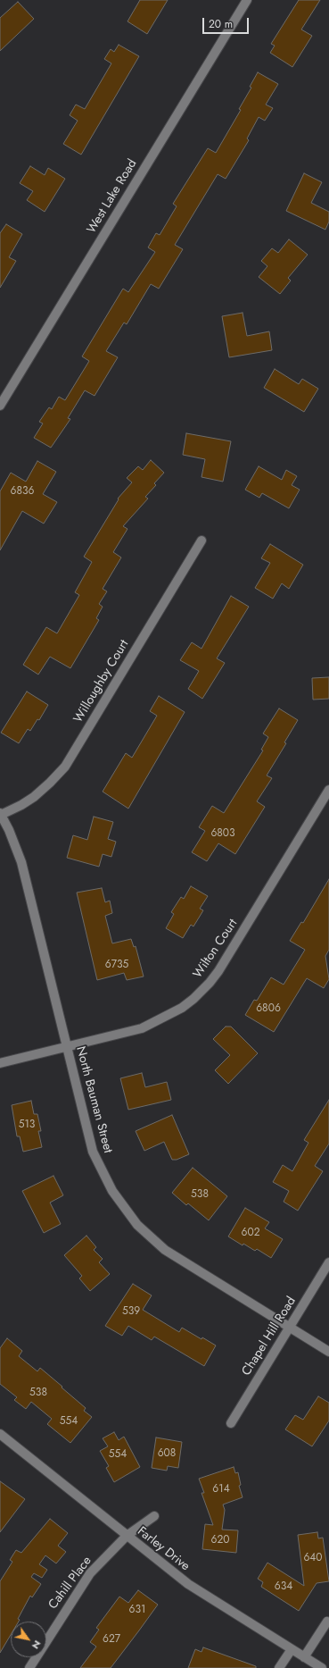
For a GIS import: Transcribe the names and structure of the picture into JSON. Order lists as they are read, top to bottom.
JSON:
{
  "streets": {
    "street": [
      "West Lake Road",
      "Willoughby Court",
      "Wilton Court",
      "North Bauman Street",
      "Chapel Hill Road",
      "Farley Drive",
      "Cahill Place"
    ]
  },
  "crossings": [
    ["Willoughby Court", "North Bauman Street"],
    ["Wilton Court", "North Bauman Street"],
    ["North Bauman Street", "Chapel Hill Road"],
    ["Farley Drive", "Cahill Place"]
  ],
  "house_numbers": [
    "6836",
    "6803",
    "6735",
    "6806",
    "513",
    "538",
    "602",
    "539",
    "538",
    "554",
    "608",
    "554",
    "614",
    "620",
    "640",
    "634",
    "631",
    "627"
  ],
  "scale_bar": "20 m",
  "north": "bottom right"
}
